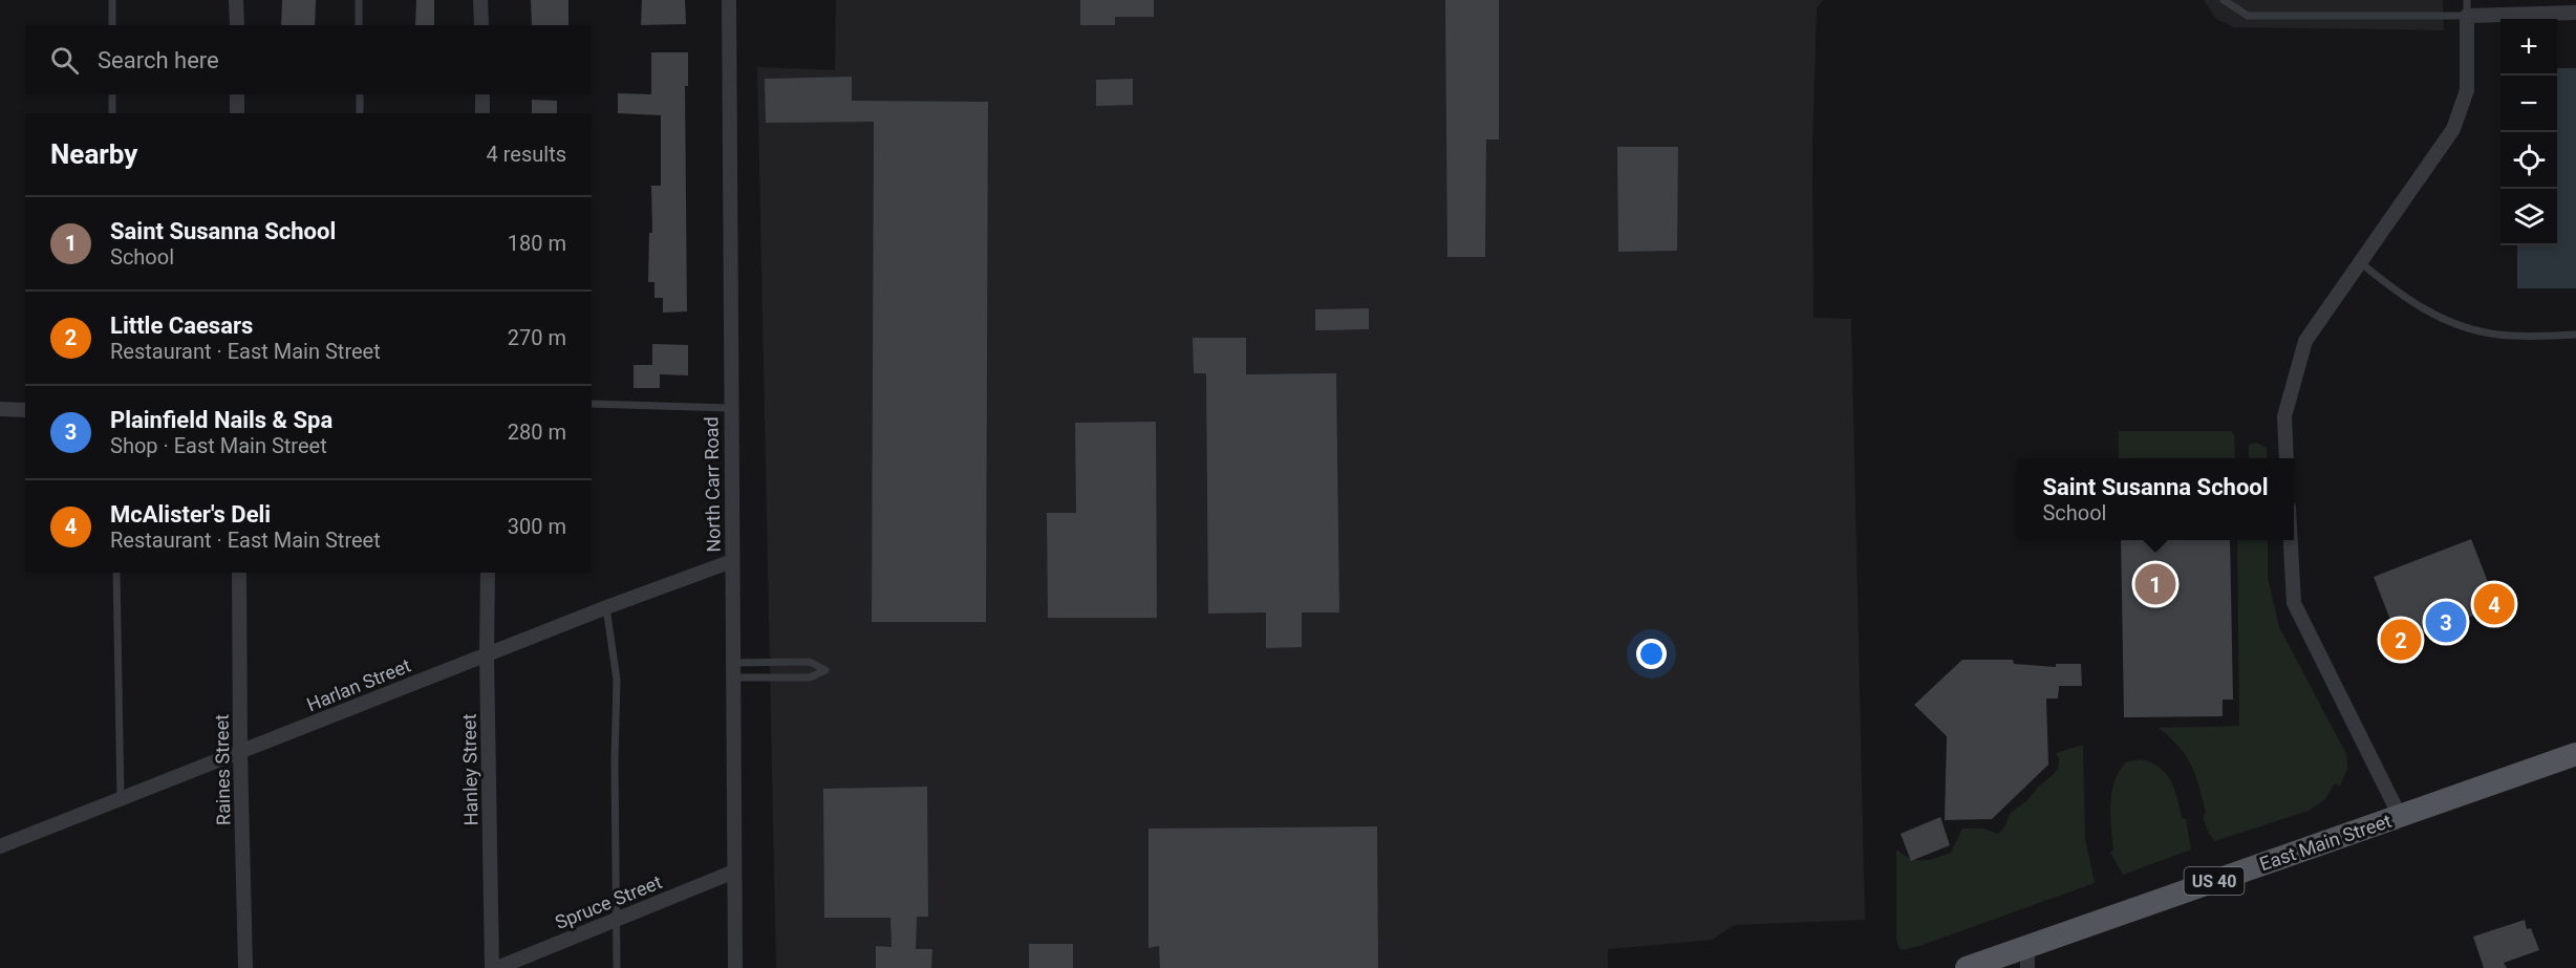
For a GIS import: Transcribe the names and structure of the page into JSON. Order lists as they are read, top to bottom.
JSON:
{
  "streets": {
    "main road": ["East Main Street", "US 40"],
    "street": [
      "North Carr Road",
      "Harlan Street",
      "Raines Street",
      "Hanley Street",
      "Spruce Street"
    ]
  },
  "crossings": [
    ["North Carr Road", "Harlan Street"],
    ["North Carr Road", "Spruce Street"],
    ["Harlan Street", "Raines Street"],
    ["Harlan Street", "Hanley Street"],
    ["Hanley Street", "Spruce Street"]
  ],
  "page": {
    "map_buttons": ["+", "−"],
    "search": "Search here",
    "heading": ["Nearby", "4 results"],
    "list": [
      {
        "mark": "1",
        "name": "Saint Susanna School",
        "note": "School",
        "value": "180 m"
      },
      {
        "mark": "2",
        "name": "Little Caesars",
        "note": "Restaurant · East Main Street",
        "value": "270 m"
      },
      {
        "mark": "3",
        "name": "Plainfield Nails & Spa",
        "note": "Shop · East Main Street",
        "value": "280 m"
      },
      {
        "mark": "4",
        "name": "McAlister's Deli",
        "note": "Restaurant · East Main Street",
        "value": "300 m"
      }
    ],
    "popup": ["Saint Susanna School", "School"],
    "pins": [
      "1",
      "4",
      "3",
      "2"
    ]
  }
}
